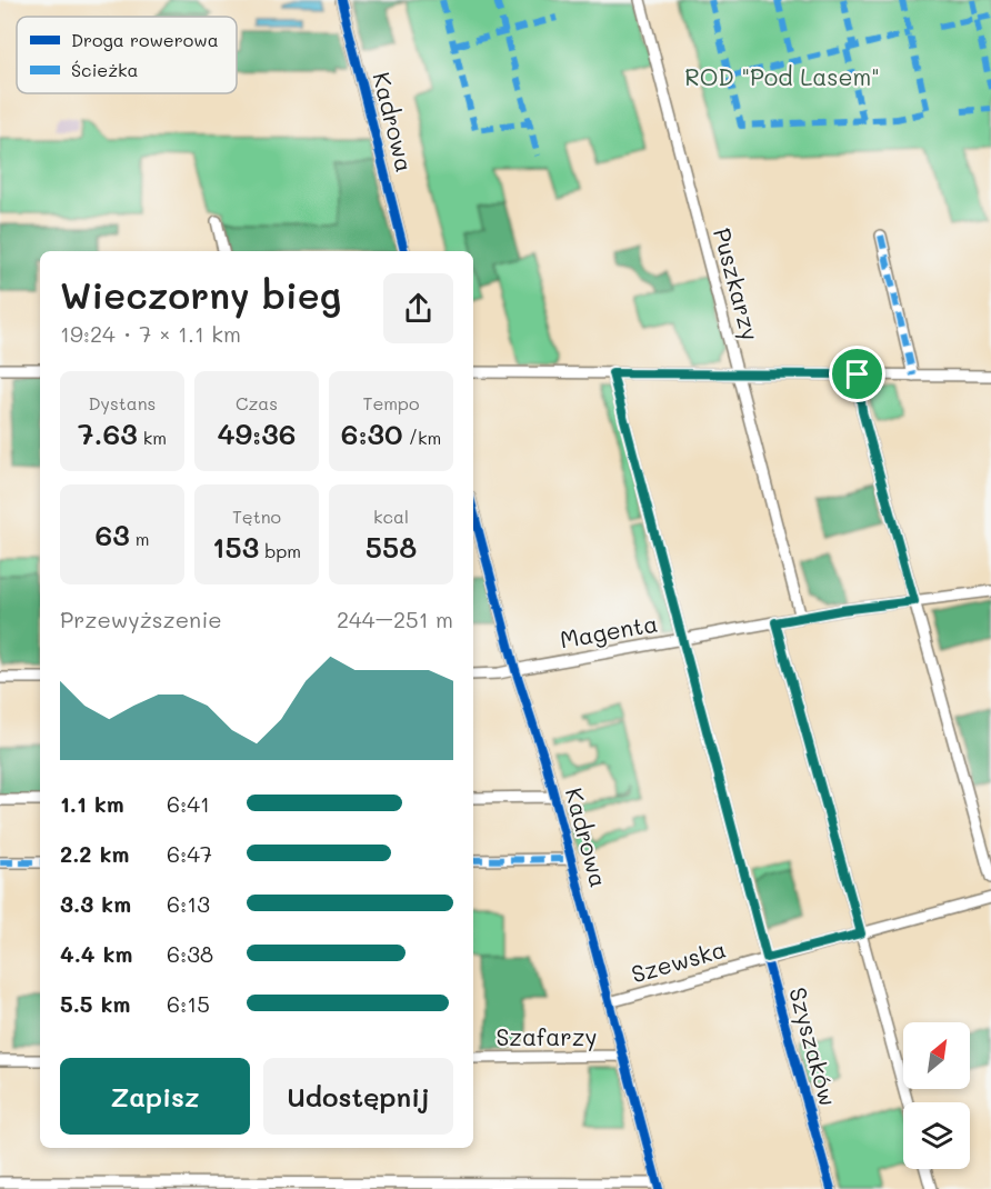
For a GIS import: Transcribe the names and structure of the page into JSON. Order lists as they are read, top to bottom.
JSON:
{
  "streets": {
    "street": [
      "Kadrowa",
      "Puszkarzy",
      "Magenta",
      "Szewska",
      "Szafarzy",
      "Szyszaków"
    ]
  },
  "crossings": [
    ["Kadrowa", "Magenta"],
    ["Kadrowa", "Szewska"],
    ["Kadrowa", "Szafarzy"],
    ["Puszkarzy", "Magenta"],
    ["Magenta", "Szyszaków"],
    ["Szewska", "Szyszaków"]
  ],
  "parks": ["ROD \"Pod Lasem\""],
  "legend": ["Droga rowerowa", "Ścieżka"],
  "north": "top right",
  "page": {
    "heading": ["Wieczorny bieg", "19:24 · 7 × 1.1 km"],
    "stats": [
      ["Dystans", "7.63 km"],
      ["Czas", "49:36"],
      ["Tempo", "6:30 /km"],
      ["63 m"],
      ["Tętno", "153 bpm"],
      ["kcal", "558"]
    ],
    "chart": ["Przewyższenie", "244–251 m"],
    "list": [
      {
        "name": "1.1 km",
        "note": "6:41"
      },
      {
        "name": "2.2 km",
        "note": "6:47"
      },
      {
        "name": "3.3 km",
        "note": "6:13"
      },
      {
        "name": "4.4 km",
        "note": "6:38"
      },
      {
        "name": "5.5 km",
        "note": "6:15"
      }
    ],
    "buttons": ["Zapisz", "Udostępnij"]
  }
}
